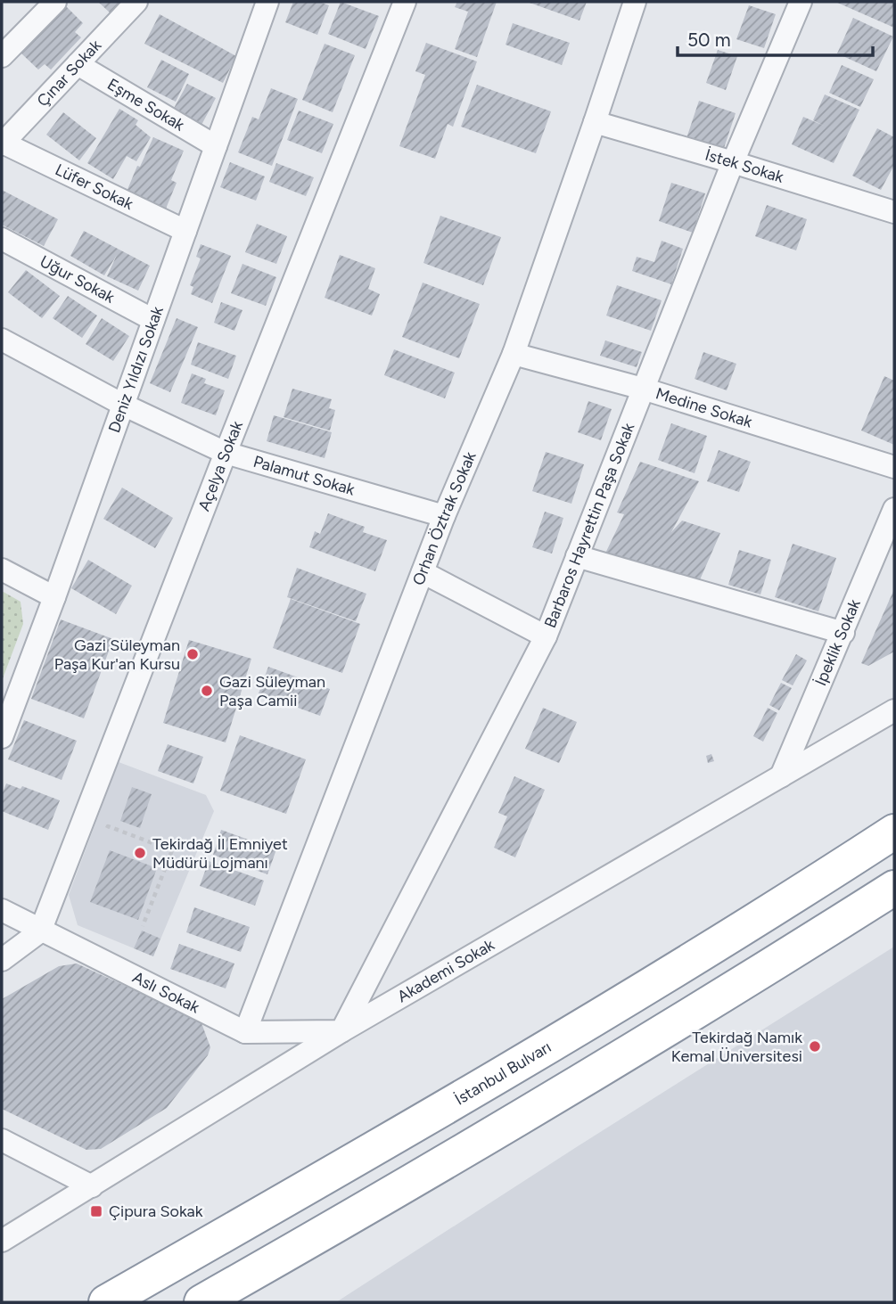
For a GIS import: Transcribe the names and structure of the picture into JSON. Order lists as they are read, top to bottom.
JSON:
{
  "streets": {
    "highway": ["İstanbul Bulvarı"],
    "street": [
      "Çınar Sokak",
      "Eşme Sokak",
      "İstek Sokak",
      "Lüfer Sokak",
      "Uğur Sokak",
      "Deniz Yıldızı Sokak",
      "Medine Sokak",
      "Açelya Sokak",
      "Palamut Sokak",
      "Orhan Öztrak Sokak",
      "Barbaros Hayrettin Paşa Sokak",
      "İpeklik Sokak",
      "Akademi Sokak",
      "Aslı Sokak"
    ]
  },
  "crossings": [
    ["Çınar Sokak", "Eşme Sokak"],
    ["Çınar Sokak", "Lüfer Sokak"],
    ["Eşme Sokak", "Deniz Yıldızı Sokak"],
    ["İstek Sokak", "Orhan Öztrak Sokak"],
    ["İstek Sokak", "Barbaros Hayrettin Paşa Sokak"],
    ["Lüfer Sokak", "Deniz Yıldızı Sokak"],
    ["Uğur Sokak", "Deniz Yıldızı Sokak"],
    ["Deniz Yıldızı Sokak", "Palamut Sokak"],
    ["Medine Sokak", "Orhan Öztrak Sokak"],
    ["Medine Sokak", "Barbaros Hayrettin Paşa Sokak"],
    ["Açelya Sokak", "Palamut Sokak"],
    ["Açelya Sokak", "Aslı Sokak"],
    ["Palamut Sokak", "Orhan Öztrak Sokak"],
    ["Orhan Öztrak Sokak", "Aslı Sokak"],
    ["Barbaros Hayrettin Paşa Sokak", "Akademi Sokak"],
    ["Barbaros Hayrettin Paşa Sokak", "Aslı Sokak"],
    ["İpeklik Sokak", "Akademi Sokak"],
    ["Akademi Sokak", "Aslı Sokak"]
  ],
  "places": {
    "other": [
      "Gazi Süleyman Paşa Kur'an Kursu",
      "Gazi Süleyman Paşa Camii",
      "Tekirdağ İl Emniyet Müdürü Lojmanı",
      "Tekirdağ Namık Kemal Üniversitesi"
    ],
    "transit": ["Çipura Sokak"]
  },
  "scale_bar": "50 m"
}
